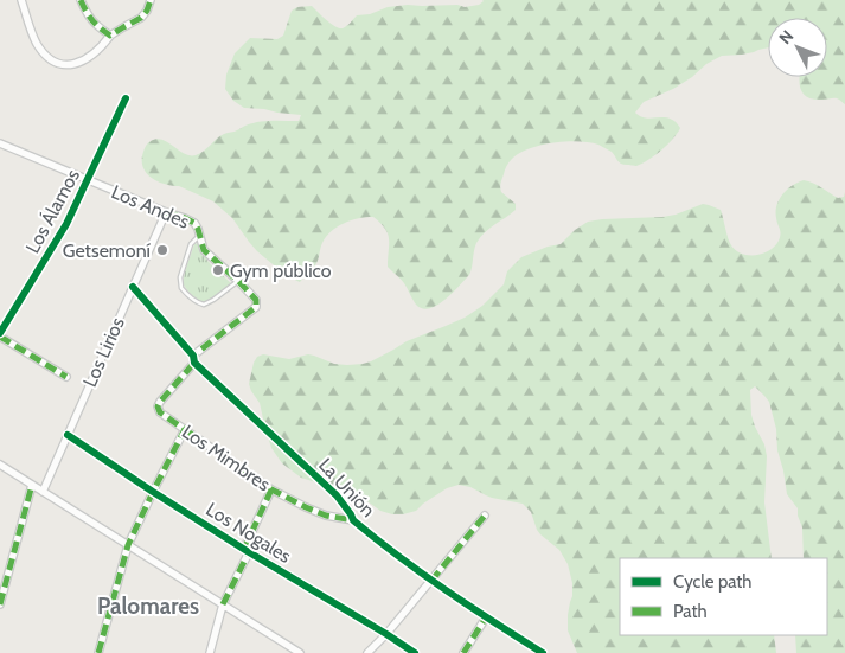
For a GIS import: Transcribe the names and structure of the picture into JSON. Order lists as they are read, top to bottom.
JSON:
{
  "streets": {
    "street": [
      "Los Andes",
      "Los Álamos",
      "Los Lirios",
      "Los Mimbres",
      "La Unión",
      "Los Nogales"
    ]
  },
  "crossings": [
    ["Los Andes", "Los Álamos"],
    ["Los Andes", "Los Lirios"],
    ["Los Andes", "Los Mimbres"],
    ["Los Andes", "La Unión"],
    ["Los Lirios", "La Unión"],
    ["Los Lirios", "Los Nogales"],
    ["Los Mimbres", "La Unión"]
  ],
  "districts": ["Palomares"],
  "places": ["Getsemoní", "Gym público"],
  "legend": ["Cycle path", "Path"],
  "north": "top left"
}
